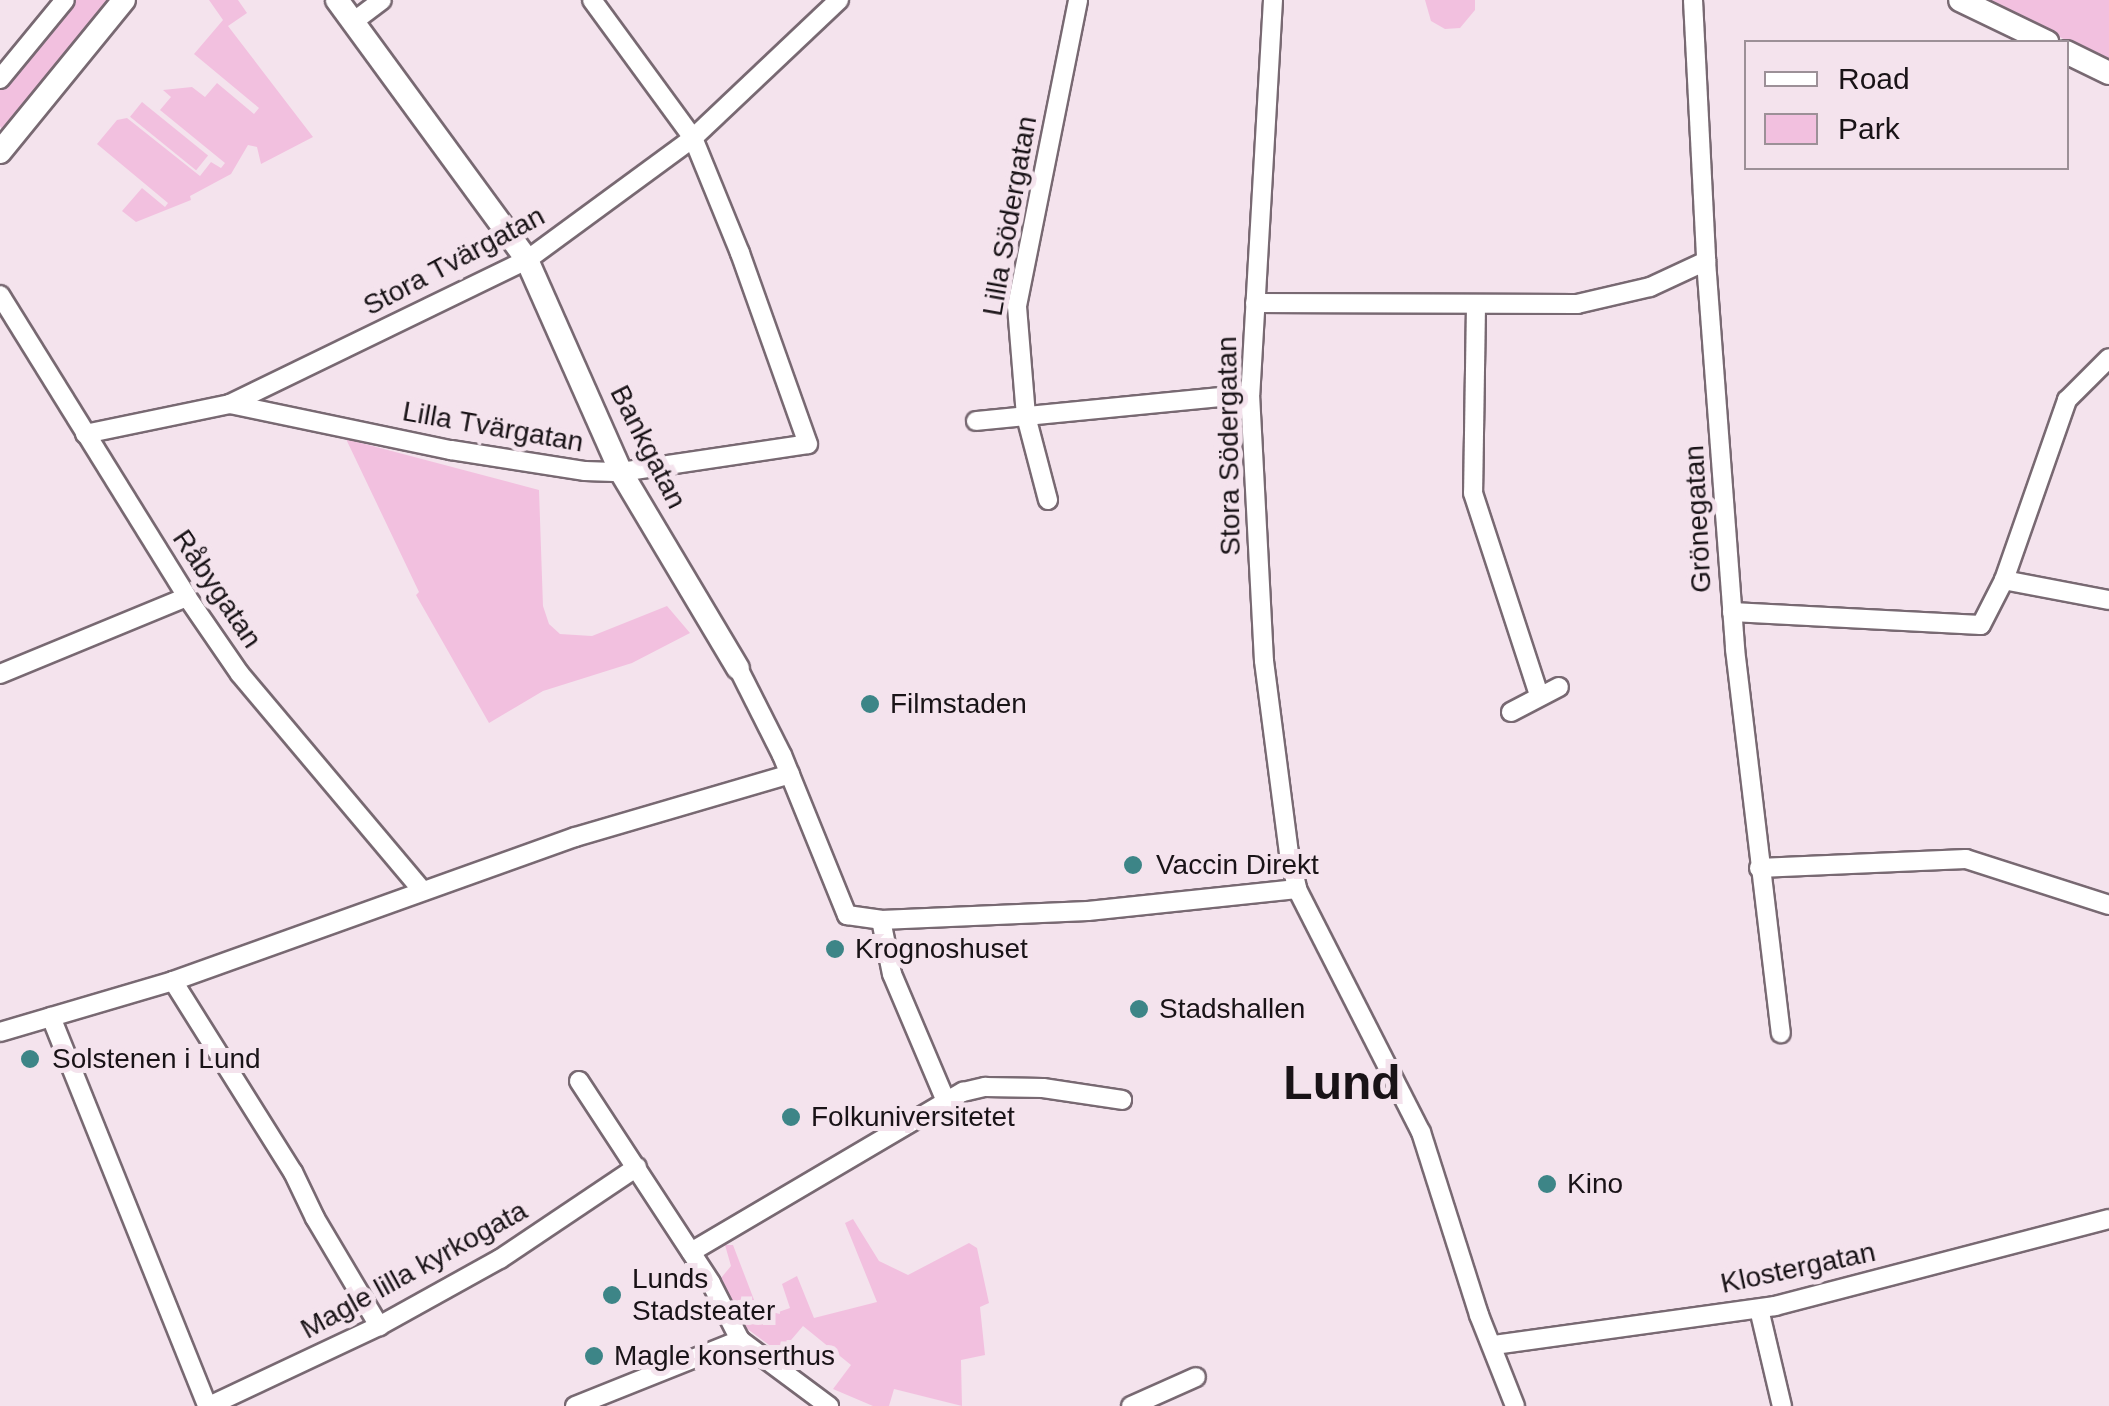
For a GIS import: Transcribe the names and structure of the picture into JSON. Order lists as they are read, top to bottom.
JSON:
{
  "streets": {
    "street": [
      "Lilla Södergatan",
      "Stora Tvärgatan",
      "Lilla Tvärgatan",
      "Stora Södergatan",
      "Bankgatan",
      "Grönegatan",
      "Råbygatan",
      "Klostergatan",
      "Magle lilla kyrkogata"
    ]
  },
  "crossings": [
    ["Stora Tvärgatan", "Lilla Tvärgatan"],
    ["Stora Tvärgatan", "Bankgatan"],
    ["Stora Tvärgatan", "Råbygatan"],
    ["Lilla Tvärgatan", "Bankgatan"],
    ["Stora Södergatan", "Klostergatan"]
  ],
  "districts": ["Lund"],
  "places": [
    "Filmstaden",
    "Vaccin Direkt",
    "Krognoshuset",
    "Stadshallen",
    "Solstenen i Lund",
    "Folkuniversitetet",
    "Kino",
    "Lunds Stadsteater",
    "Magle konserthus"
  ],
  "legend": ["Road", "Park"]
}
